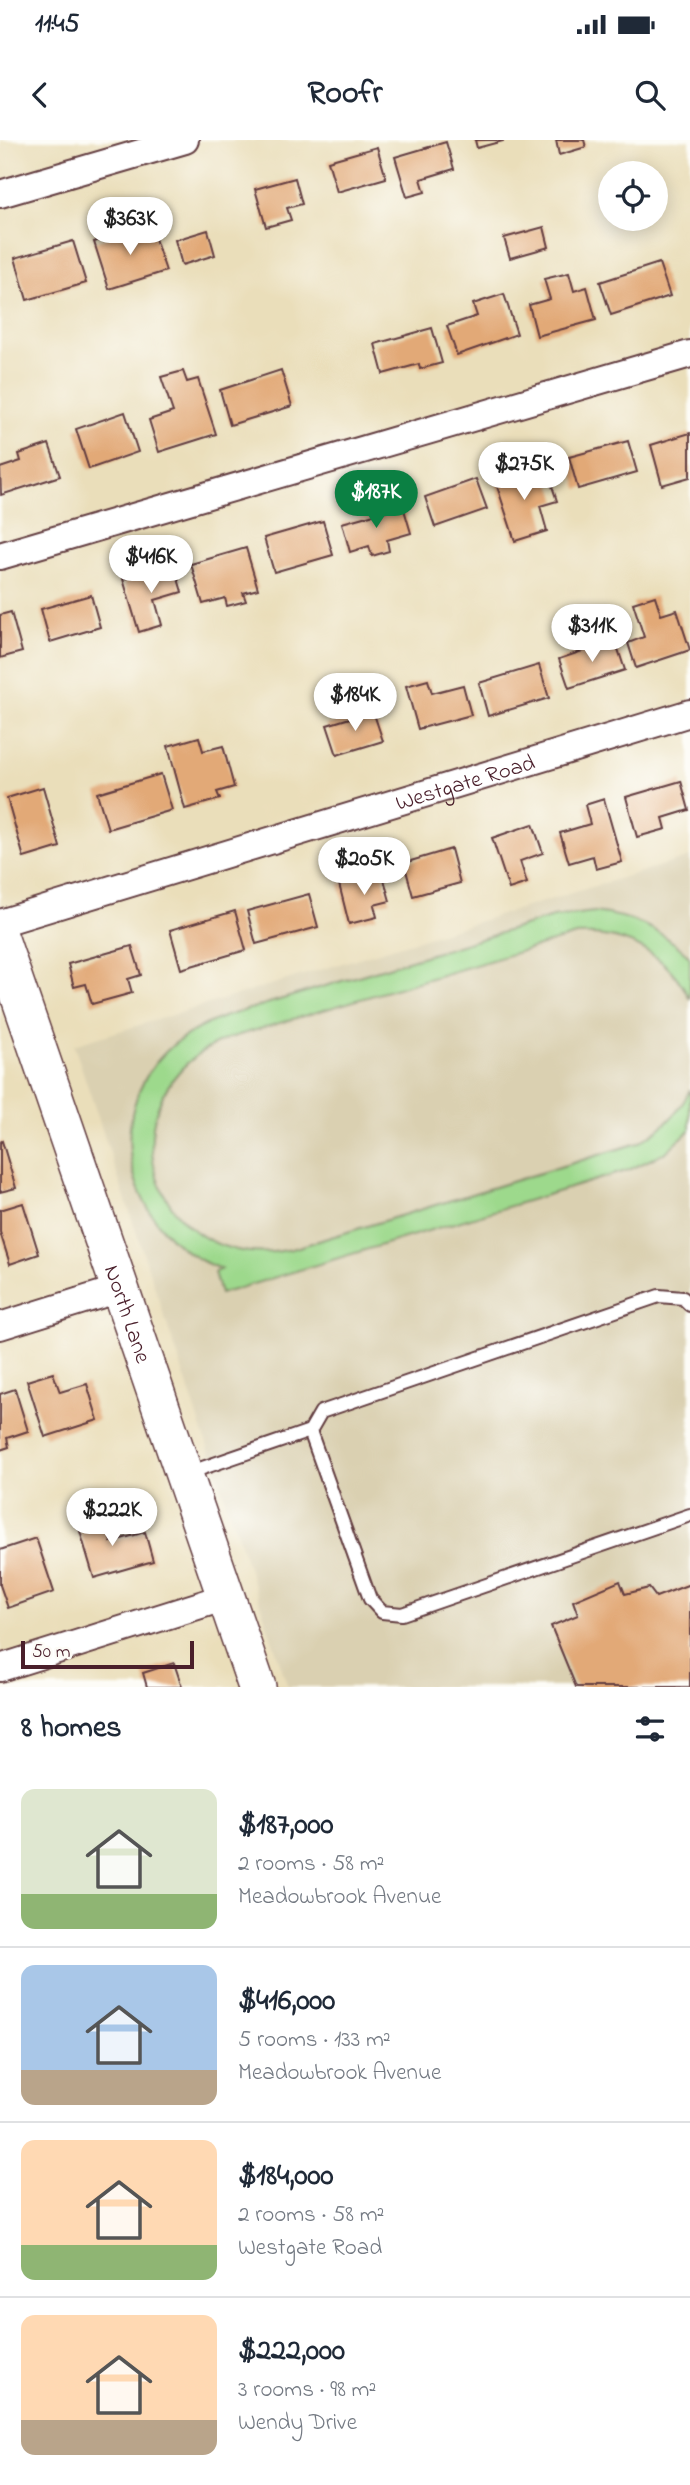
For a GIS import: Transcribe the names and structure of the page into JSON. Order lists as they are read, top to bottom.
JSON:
{
  "streets": {
    "street": ["Westgate Road", "North Lane"]
  },
  "scale_bar": "50 m",
  "page": {
    "status": "11:45",
    "header": "Roofr",
    "price": [
      "$363K",
      "$275K",
      "$187K",
      "$416K",
      "$311K",
      "$184K",
      "$205K",
      "$222K"
    ],
    "scale": "50 m",
    "heading": "8 homes",
    "list": [
      {
        "name": "$187,000",
        "note": "2 rooms · 58 m² · Meadowbrook Avenue"
      },
      {
        "name": "$416,000",
        "note": "5 rooms · 133 m² · Meadowbrook Avenue"
      },
      {
        "name": "$184,000",
        "note": "2 rooms · 58 m² · Westgate Road"
      },
      {
        "name": "$222,000",
        "note": "3 rooms · 98 m² · Wendy Drive"
      }
    ]
  }
}
